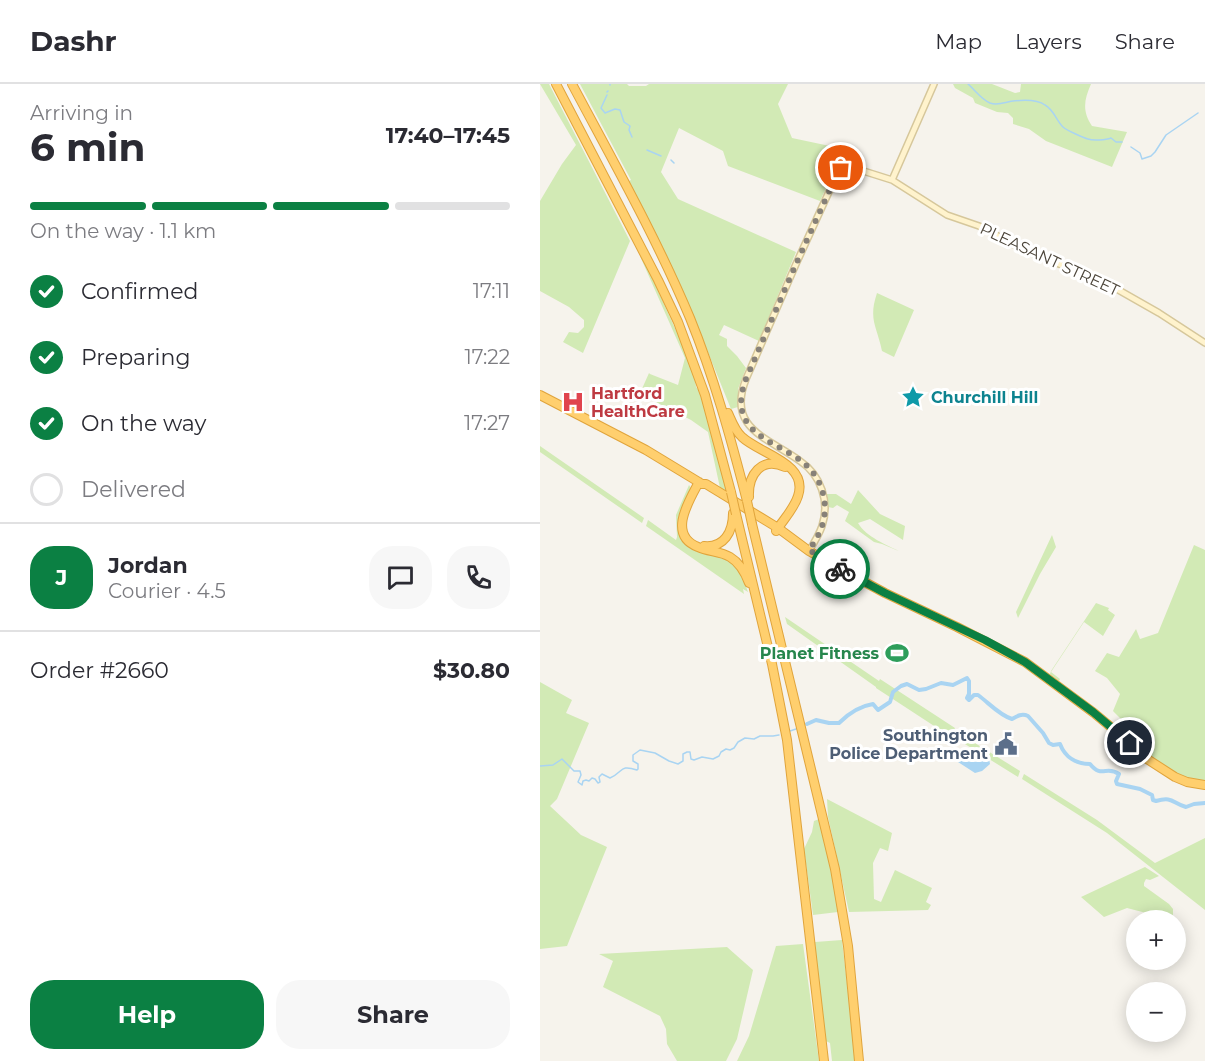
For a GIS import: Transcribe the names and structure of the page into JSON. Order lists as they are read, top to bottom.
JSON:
{
  "streets": {
    "street": ["PLEASANT STREET"]
  },
  "places": {
    "place": ["Churchill Hill"],
    "hospital": ["Hartford HealthCare"],
    "sports": ["Planet Fitness"],
    "public building": ["Southington Police Department"]
  },
  "page": {
    "header": "Dashr",
    "nav": ["Map", "Layers", "Share"],
    "heading": ["6 min", "Arriving in", "17:40–17:45"],
    "panel": [
      "Jordan",
      "Courier · 4.5",
      "Order #2660",
      "$30.80"
    ],
    "bar": "On the way · 1.1 km",
    "list": [
      ["Confirmed", "17:11"],
      ["Preparing", "17:22"],
      ["On the way", "17:27"],
      "Delivered"
    ],
    "round": "J",
    "map_buttons": ["+", "−"],
    "buttons": ["Help", "Share"]
  }
}
